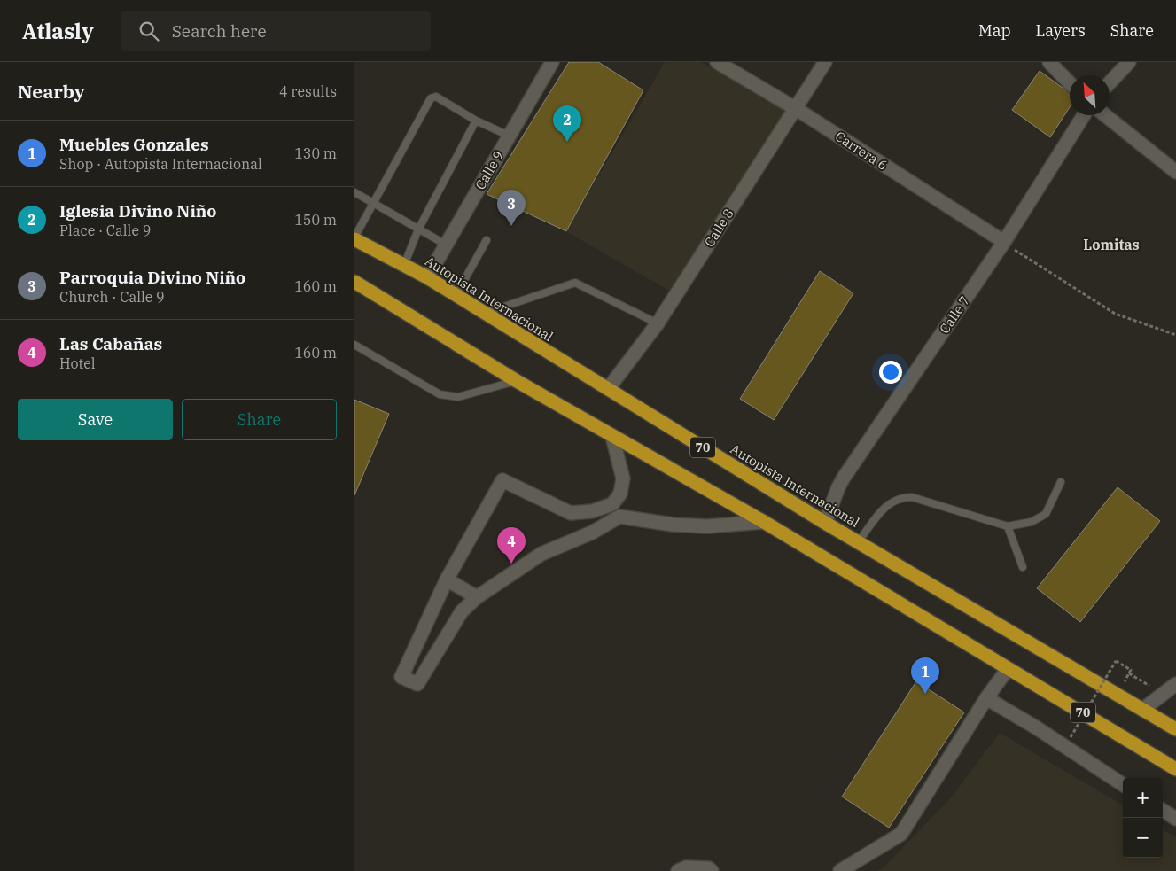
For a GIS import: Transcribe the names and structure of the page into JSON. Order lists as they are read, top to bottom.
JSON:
{
  "streets": {
    "highway": ["Autopista Internacional", "70"],
    "street": [
      "Carrera 6",
      "Calle 9",
      "Calle 8",
      "Calle 7"
    ]
  },
  "crossings": [
    ["Carrera 6", "Calle 8"],
    ["Carrera 6", "Calle 7"],
    ["Calle 9", "Autopista Internacional"],
    ["Calle 8", "Autopista Internacional"],
    ["Autopista Internacional", "Calle 7"]
  ],
  "districts": ["Lomitas"],
  "north": "top left",
  "page": {
    "header": "Atlasly",
    "search": "Search here",
    "nav": ["Map", "Layers", "Share"],
    "heading": ["Nearby", "4 results"],
    "pins": [
      "2",
      "3",
      "4",
      "1"
    ],
    "list": [
      {
        "mark": "1",
        "name": "Muebles Gonzales",
        "note": "Shop · Autopista Internacional",
        "value": "130 m"
      },
      {
        "mark": "2",
        "name": "Iglesia Divino Niño",
        "note": "Place · Calle 9",
        "value": "150 m"
      },
      {
        "mark": "3",
        "name": "Parroquia Divino Niño",
        "note": "Church · Calle 9",
        "value": "160 m"
      },
      {
        "mark": "4",
        "name": "Las Cabañas",
        "note": "Hotel",
        "value": "160 m"
      }
    ],
    "buttons": ["Save", "Share"],
    "map_buttons": ["+", "−"]
  }
}
